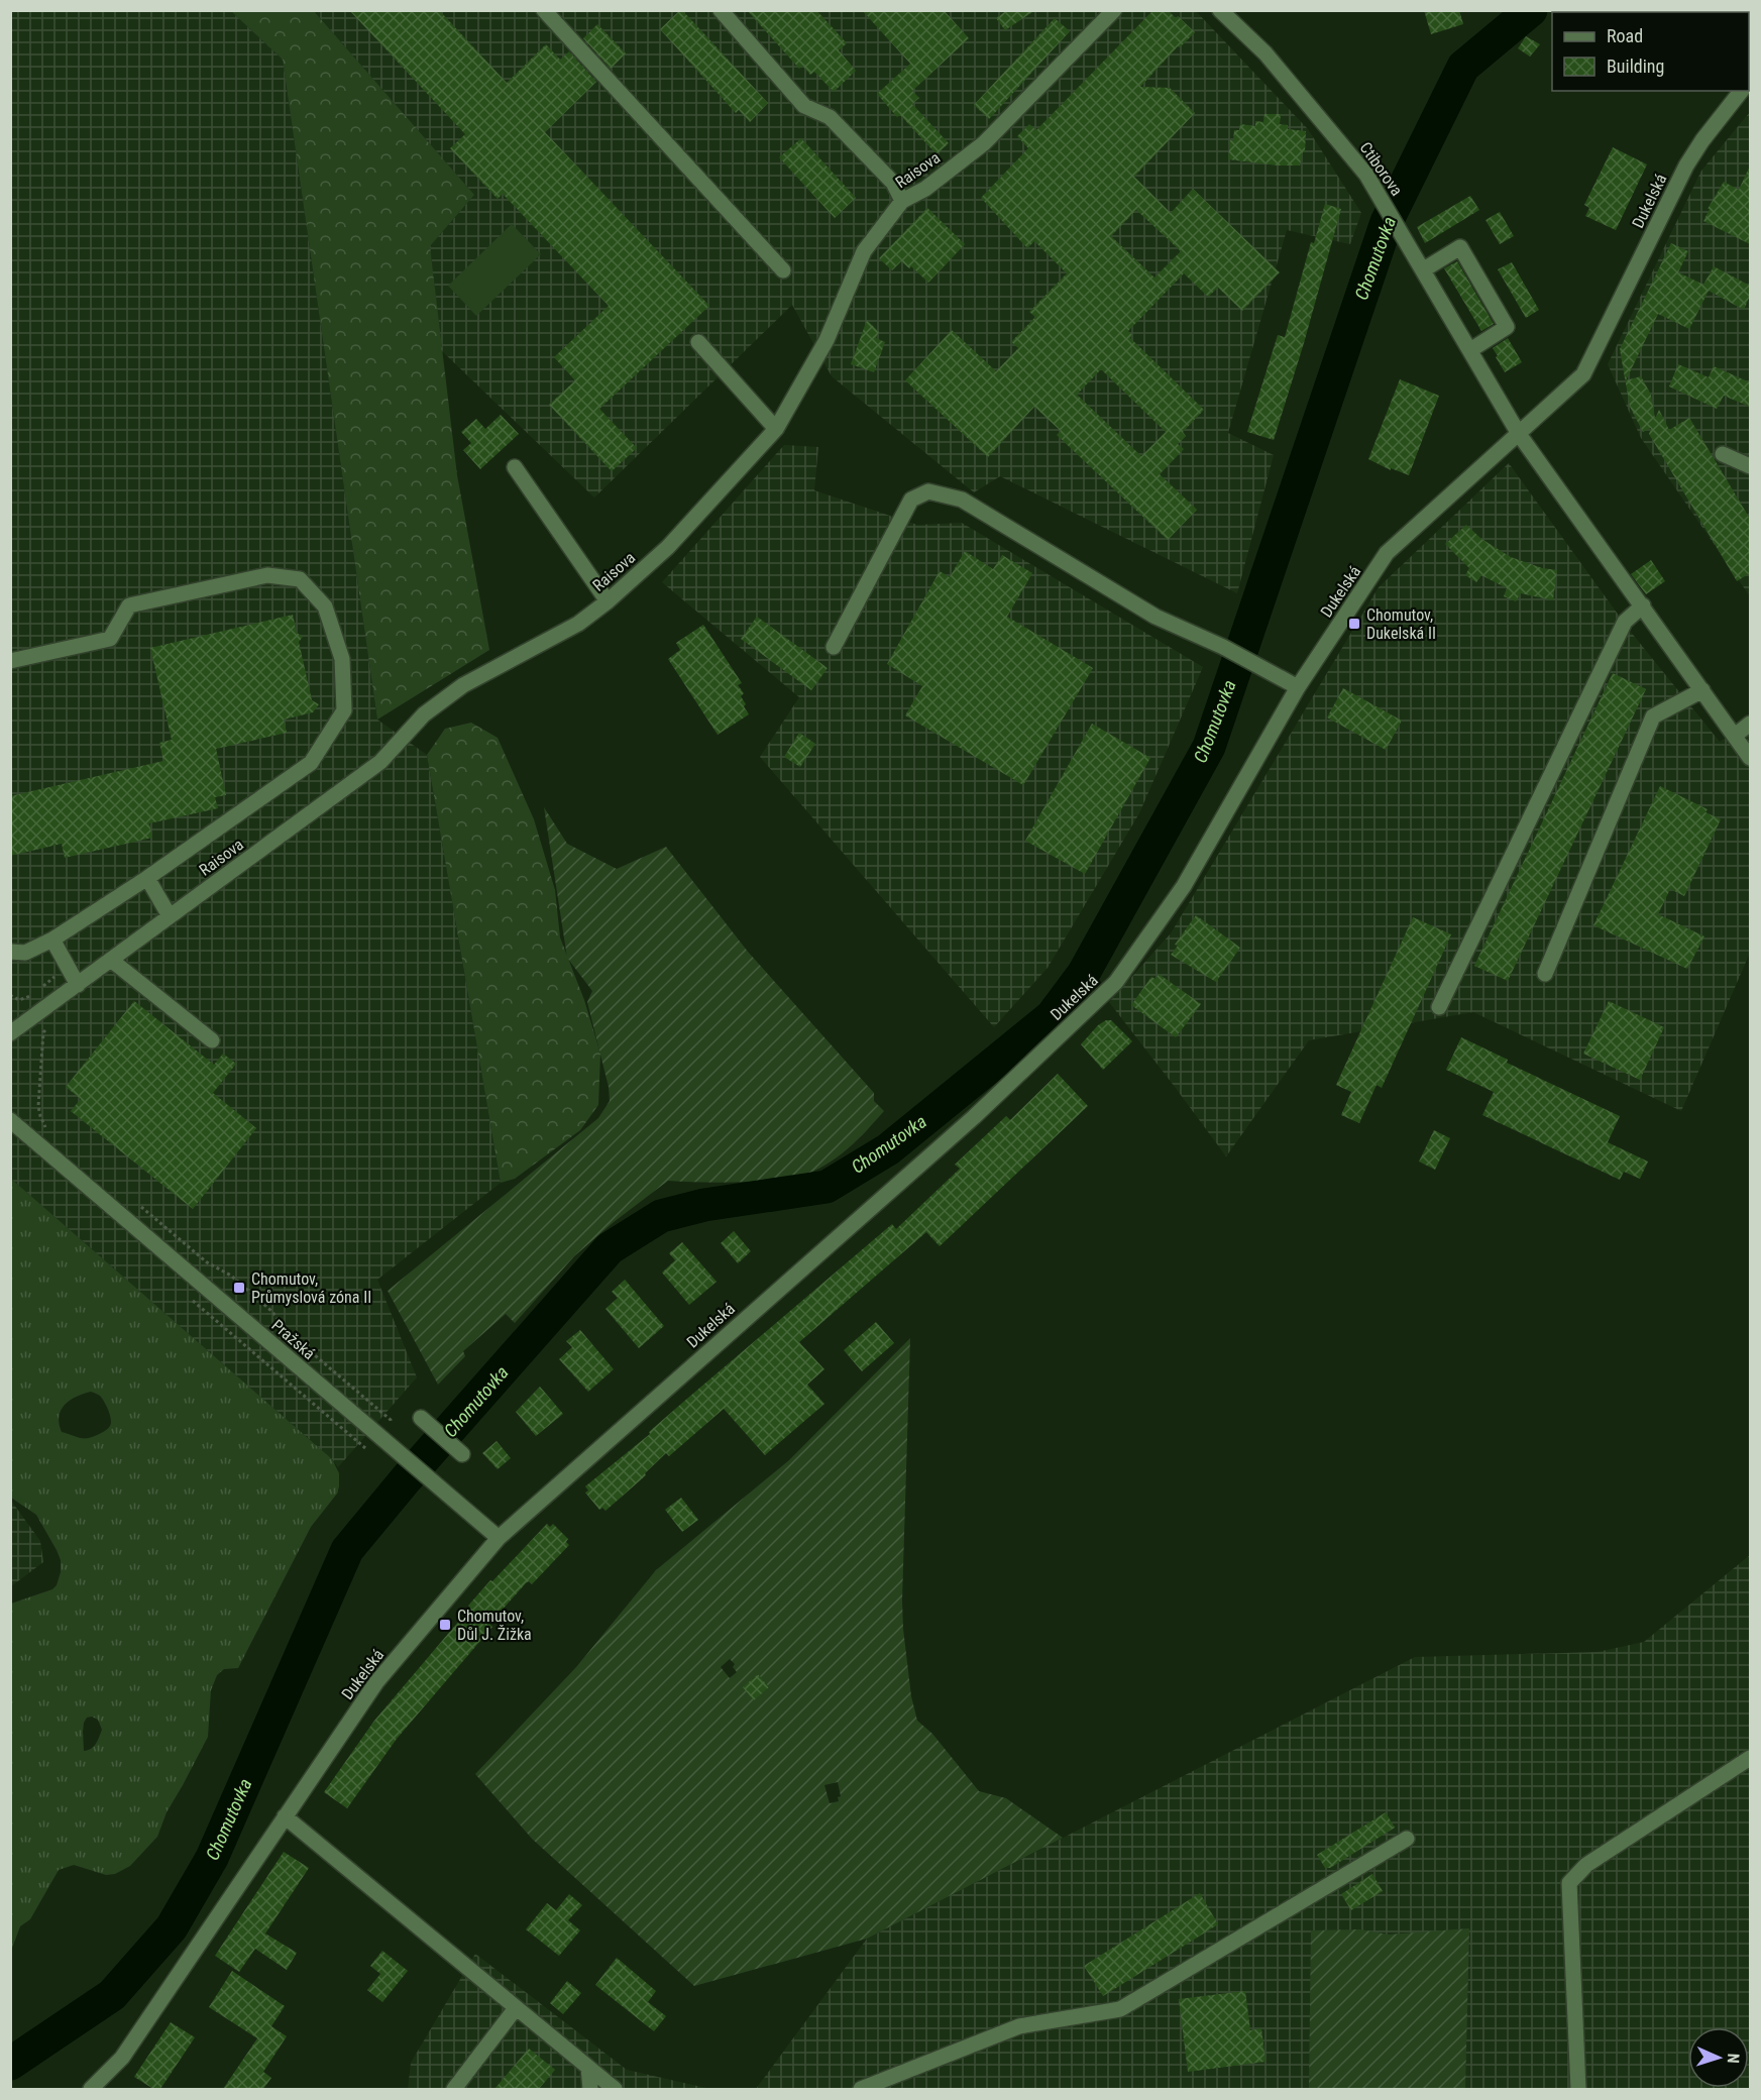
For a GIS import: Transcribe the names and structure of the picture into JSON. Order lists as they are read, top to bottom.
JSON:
{
  "streets": {
    "street": [
      "Ctiborova",
      "Raisova",
      "Dukelská",
      "Pražská"
    ]
  },
  "crossings": [
    ["Ctiborova", "Dukelská"],
    ["Dukelská", "Pražská"]
  ],
  "water": ["Chomutovka"],
  "places": {
    "transit": ["Chomutov, Dukelská II", "Chomutov, Průmyslová zóna II", "Chomutov, Důl J. Žižka"]
  },
  "legend": ["Road", "Building"],
  "north": "right"
}
